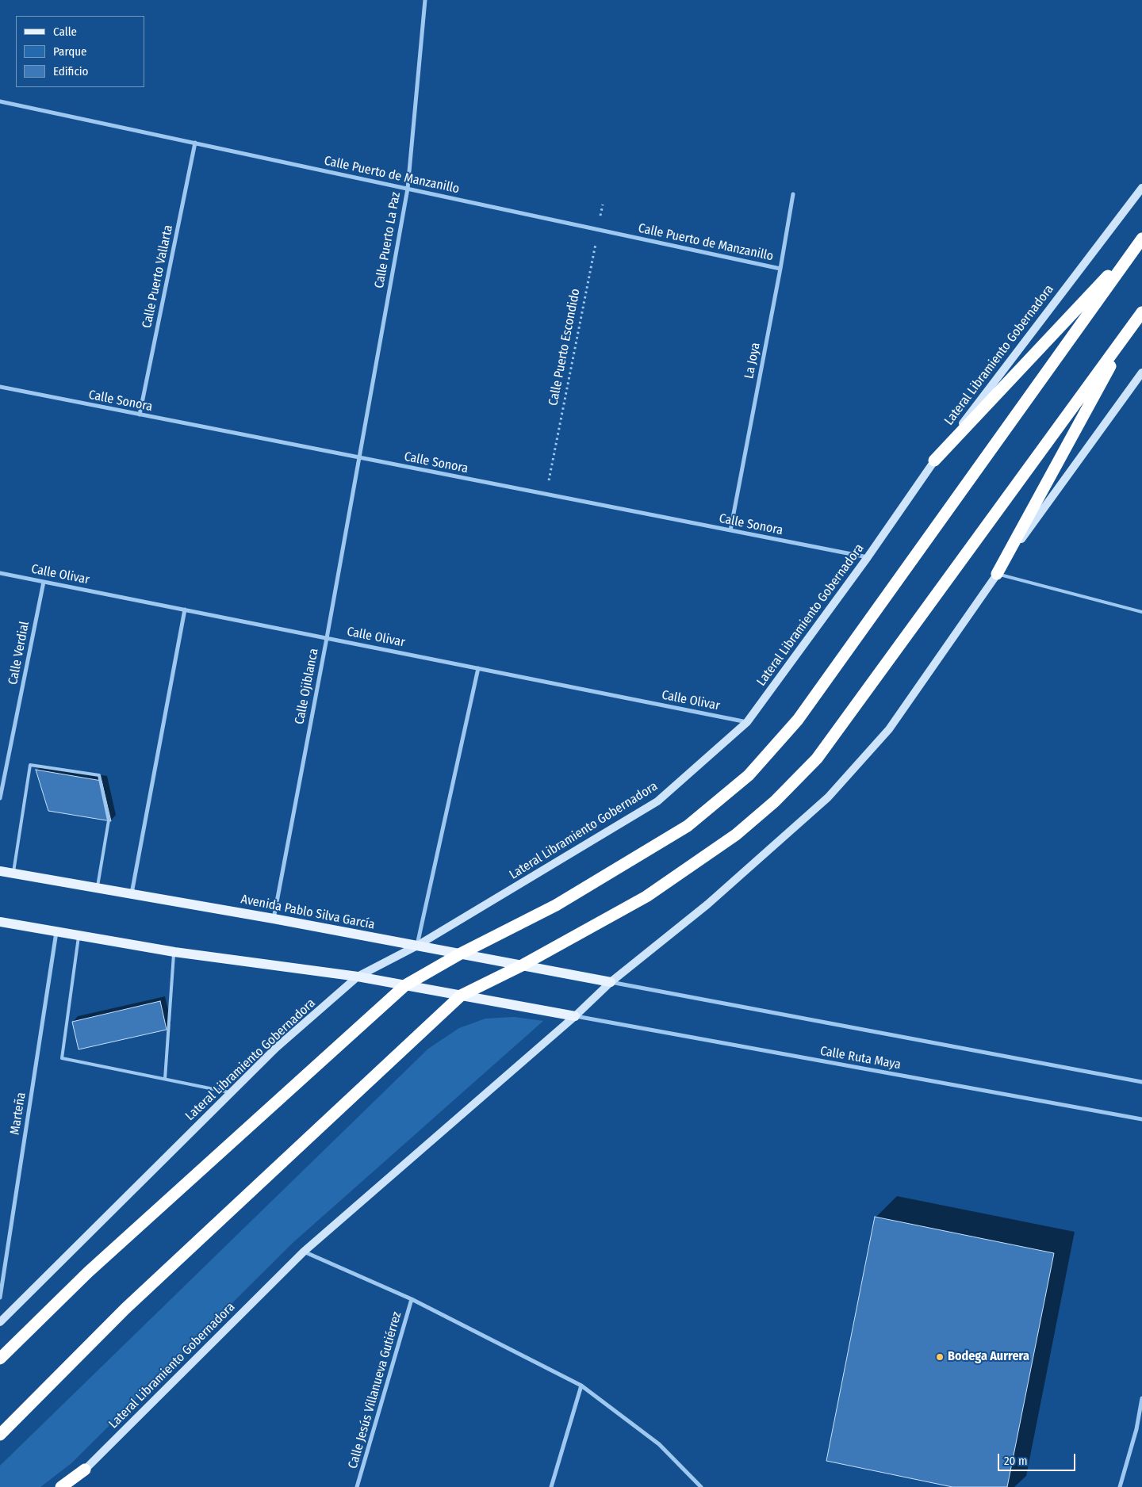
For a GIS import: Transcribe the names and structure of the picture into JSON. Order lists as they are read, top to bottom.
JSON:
{
  "streets": {
    "main road": ["Avenida Pablo Silva García"],
    "street": [
      "Calle Puerto de Manzanillo",
      "Calle Puerto La Paz",
      "Calle Puerto Vallarta",
      "Lateral Libramiento Gobernadora",
      "La Joya",
      "Calle Sonora",
      "Calle Olivar",
      "Calle Verdial",
      "Calle Ojiblanca",
      "Calle Ruta Maya",
      "Marteña",
      "Calle Jesús Villanueva Gutiérrez"
    ],
    "path": ["Calle Puerto Escondido"]
  },
  "crossings": [
    ["Calle Puerto de Manzanillo", "Calle Puerto La Paz"],
    ["Calle Puerto de Manzanillo", "Calle Puerto Vallarta"],
    ["Calle Puerto de Manzanillo", "Calle Puerto Escondido"],
    ["Calle Puerto de Manzanillo", "La Joya"],
    ["Calle Puerto La Paz", "Calle Sonora"],
    ["Calle Puerto La Paz", "Calle Ojiblanca"],
    ["Calle Puerto Vallarta", "Calle Sonora"],
    ["Calle Puerto Escondido", "Calle Sonora"],
    ["Lateral Libramiento Gobernadora", "Calle Sonora"],
    ["Lateral Libramiento Gobernadora", "Calle Olivar"],
    ["Lateral Libramiento Gobernadora", "Avenida Pablo Silva García"],
    ["Lateral Libramiento Gobernadora", "Calle Ruta Maya"],
    ["La Joya", "Calle Sonora"],
    ["Calle Sonora", "Calle Ojiblanca"],
    ["Calle Olivar", "Calle Verdial"],
    ["Calle Olivar", "Calle Ojiblanca"],
    ["Calle Ojiblanca", "Avenida Pablo Silva García"]
  ],
  "places": ["Bodega Aurrera"],
  "legend": ["Calle", "Parque", "Edificio"],
  "scale_bar": "20 m"
}
